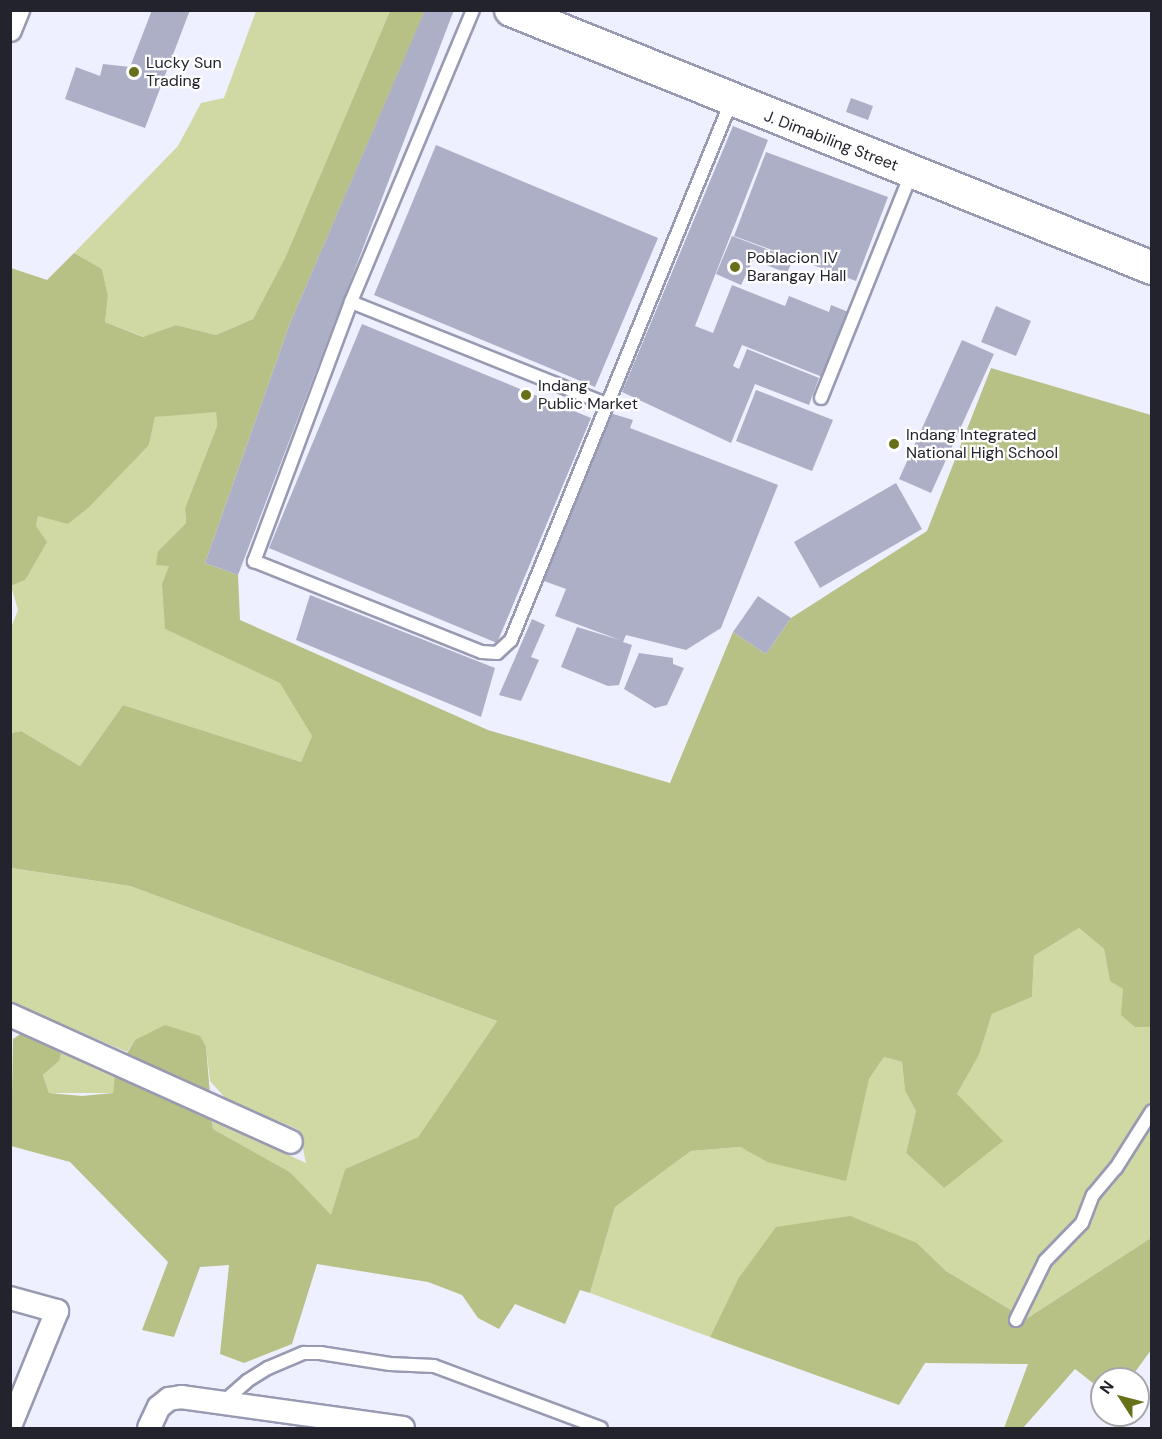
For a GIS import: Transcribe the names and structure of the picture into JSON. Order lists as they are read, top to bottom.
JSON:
{
  "streets": {
    "street": ["J. Dimabiling Street"]
  },
  "places": [
    "Lucky Sun Trading",
    "Poblacion IV Barangay Hall",
    "Indang Public Market",
    "Indang Integrated National High School"
  ],
  "north": "top left"
}
